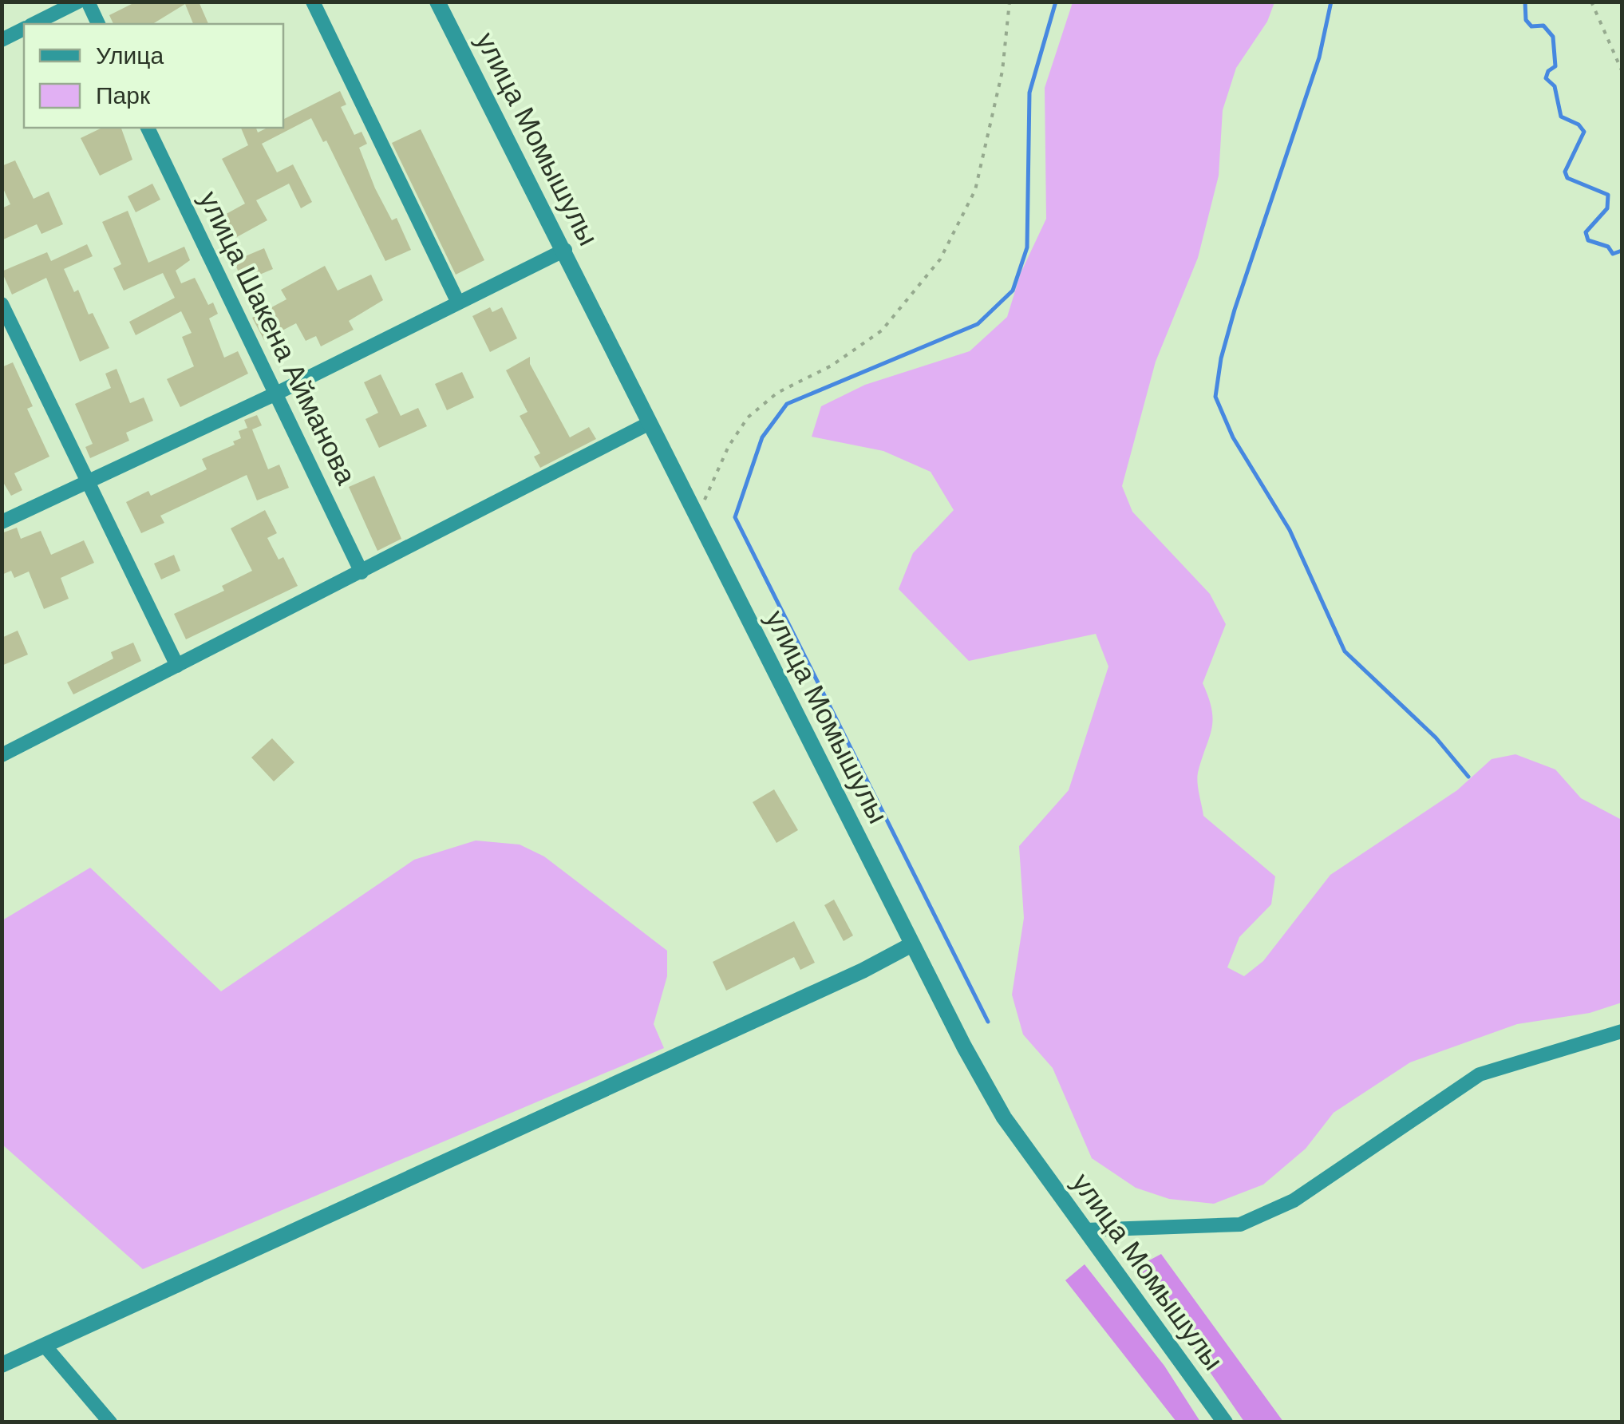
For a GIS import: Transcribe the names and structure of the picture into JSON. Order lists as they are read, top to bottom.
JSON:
{
  "streets": {
    "street": ["улица Момышулы", "улица Шакена Айманова"]
  },
  "legend": ["Улица", "Парк"]
}
